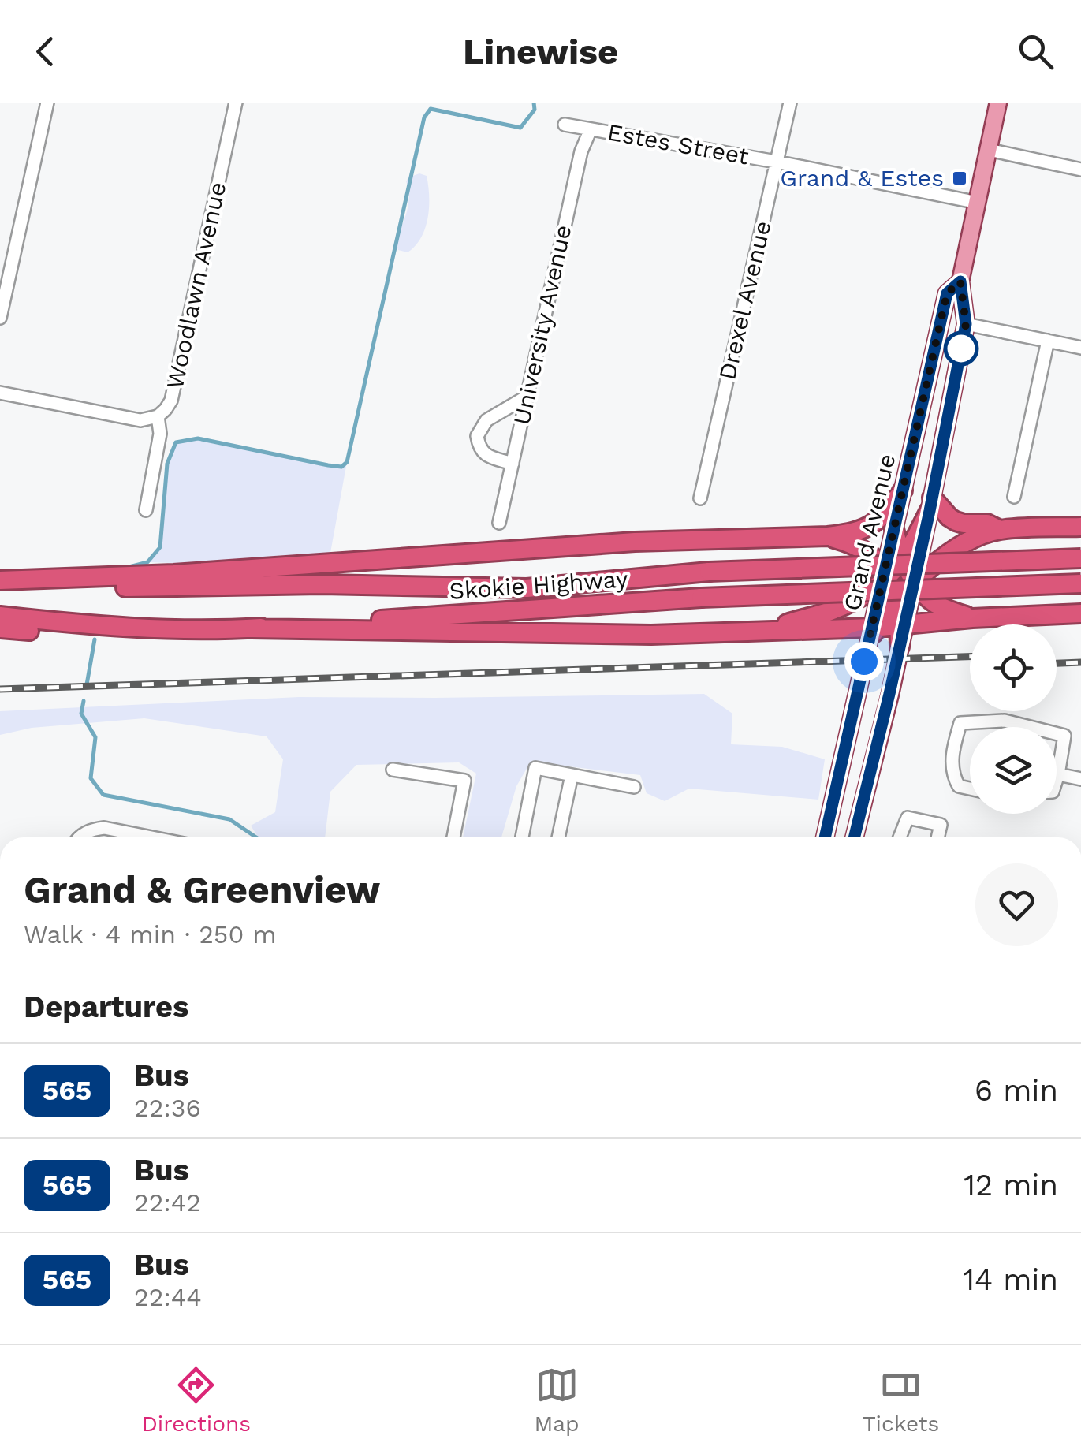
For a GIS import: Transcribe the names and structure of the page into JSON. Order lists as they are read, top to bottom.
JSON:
{
  "streets": {
    "highway": ["Skokie Highway"],
    "main road": ["Grand Avenue"],
    "street": [
      "Estes Street",
      "Woodlawn Avenue",
      "Drexel Avenue",
      "University Avenue"
    ]
  },
  "crossings": [
    ["Estes Street", "Drexel Avenue"],
    ["Estes Street", "University Avenue"],
    ["Estes Street", "Grand Avenue"]
  ],
  "places": {
    "transit": ["Grand & Estes"]
  },
  "lines": ["bus line 565"],
  "page": {
    "header": "Linewise",
    "heading": [
      ["Grand & Greenview", "Walk · 4 min · 250 m"],
      "Departures"
    ],
    "list": [
      {
        "mark": "565",
        "name": "Bus",
        "note": "22:36",
        "value": "6 min"
      },
      {
        "mark": "565",
        "name": "Bus",
        "note": "22:42",
        "value": "12 min"
      },
      {
        "mark": "565",
        "name": "Bus",
        "note": "22:44",
        "value": "14 min"
      }
    ],
    "tabs": ["Directions", "Map", "Tickets"]
  }
}
